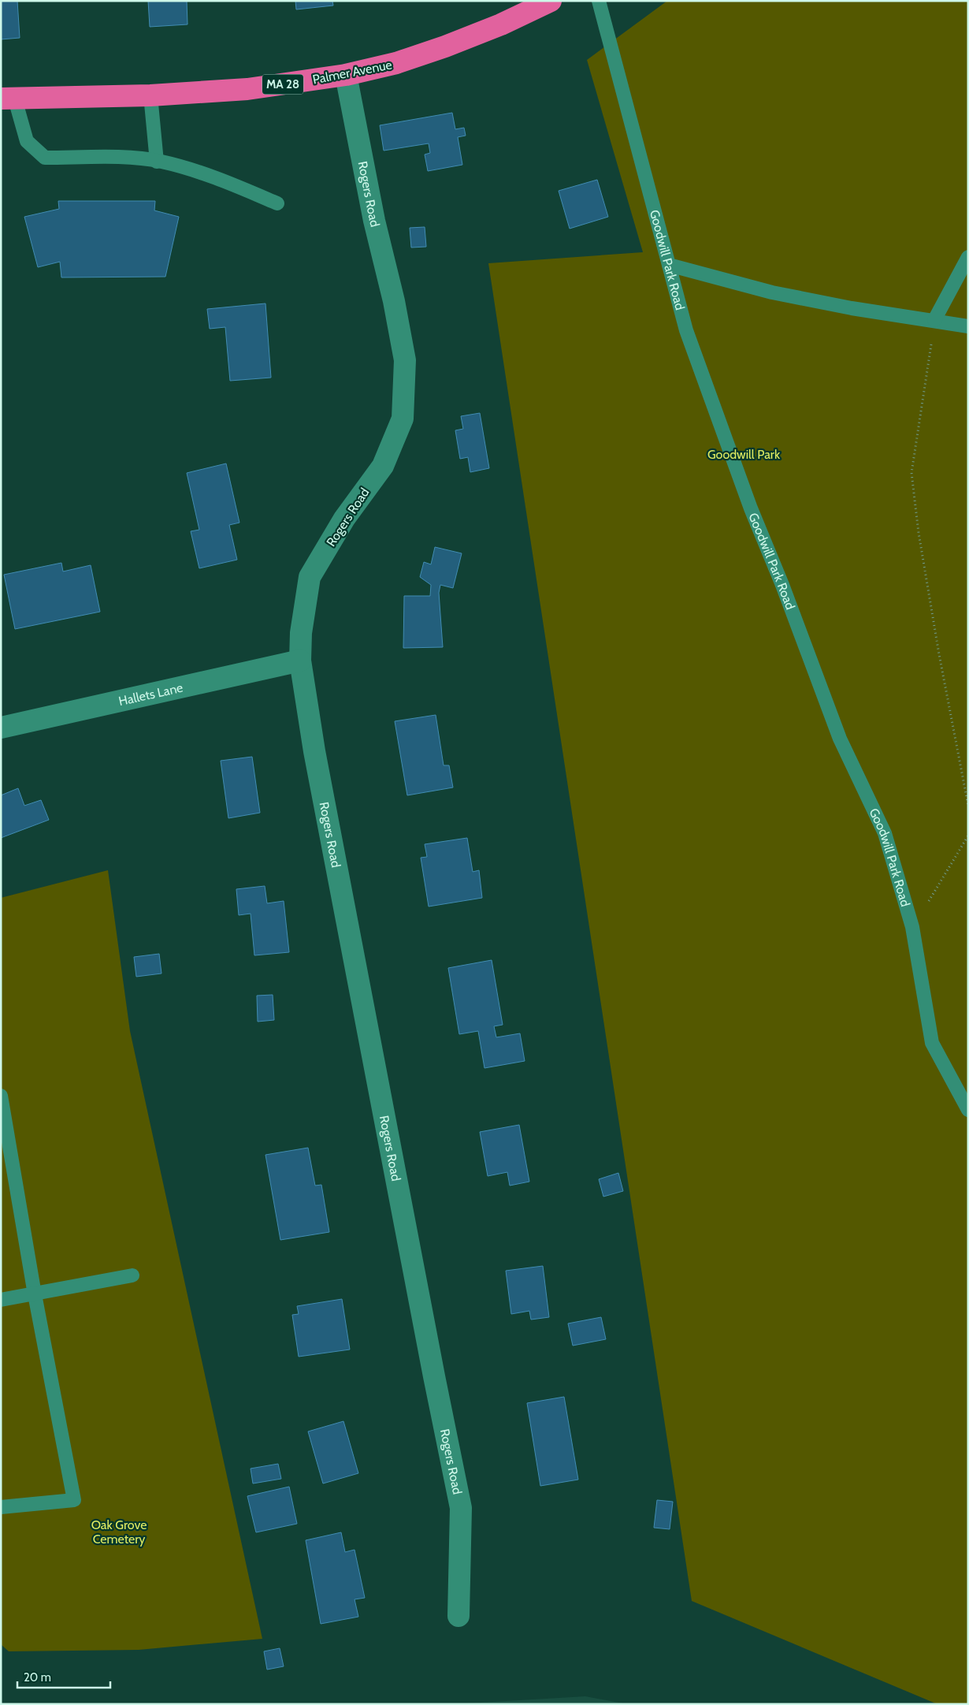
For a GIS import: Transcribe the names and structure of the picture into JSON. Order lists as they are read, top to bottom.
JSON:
{
  "streets": {
    "highway": ["Palmer Avenue", "MA 28"],
    "street": ["Rogers Road", "Hallets Lane"],
    "lane": ["Goodwill Park Road"]
  },
  "crossings": [
    ["Palmer Avenue", "Rogers Road"],
    ["Rogers Road", "Hallets Lane"]
  ],
  "parks": ["Goodwill Park", "Oak Grove Cemetery"],
  "scale_bar": "20 m"
}
